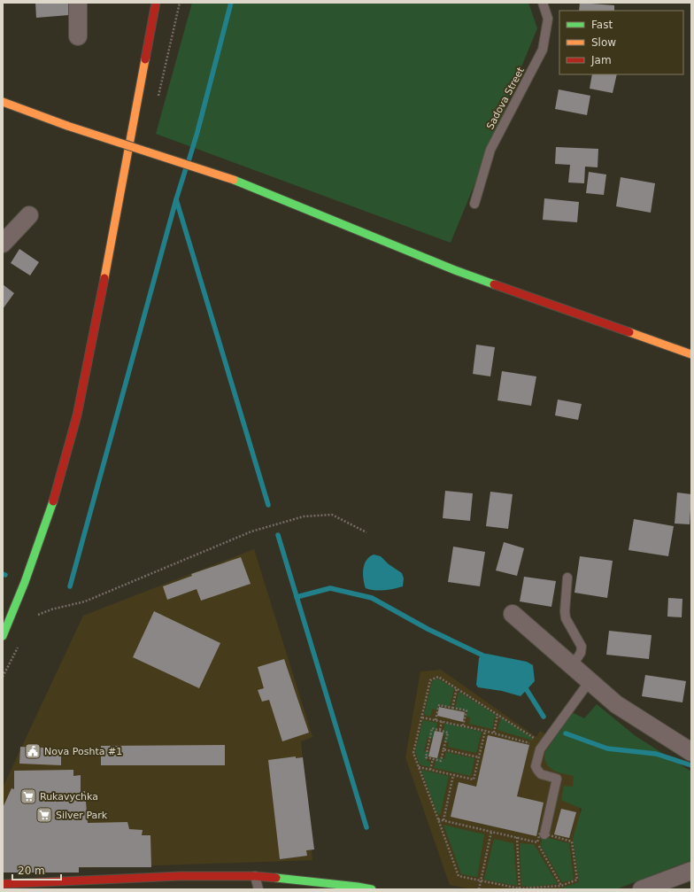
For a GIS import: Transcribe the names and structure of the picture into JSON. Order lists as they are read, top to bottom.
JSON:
{
  "streets": {
    "lane": ["Sadova Street"]
  },
  "places": {
    "public building": ["Nova Poshta #1"],
    "supermarket": ["Rukavychka", "Silver Park"]
  },
  "legend": ["Fast", "Slow", "Jam"],
  "scale_bar": "20 m"
}
